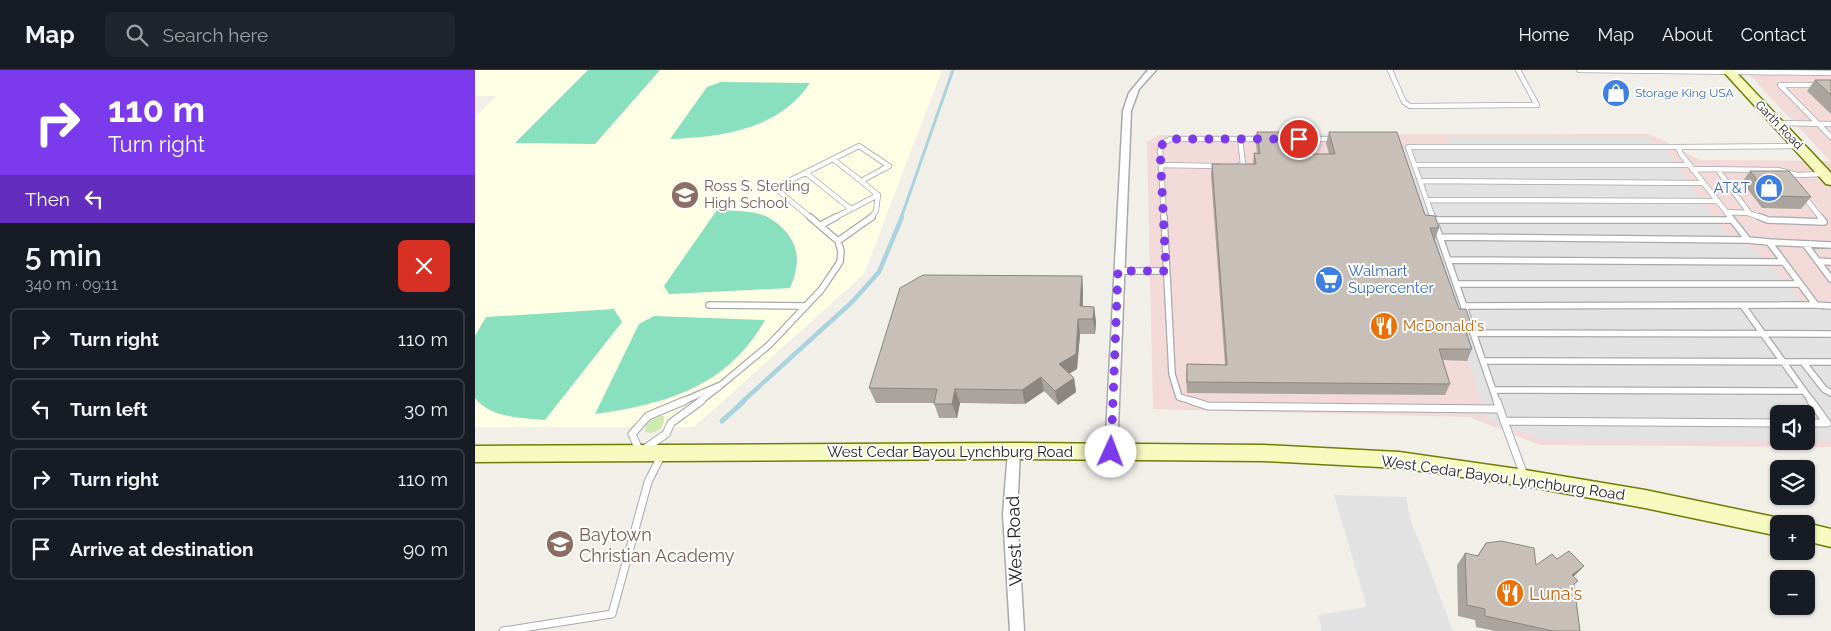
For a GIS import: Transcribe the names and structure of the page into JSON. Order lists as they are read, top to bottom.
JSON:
{
  "streets": {
    "main road": ["Garth Road", "West Cedar Bayou Lynchburg Road"],
    "street": ["West Road"]
  },
  "crossings": [
    ["West Cedar Bayou Lynchburg Road", "West Road"]
  ],
  "places": {
    "shop": ["Storage King USA", "AT&T"],
    "school or university": ["Ross S. Sterling High School", "Baytown Christian Academy"],
    "supermarket": ["Walmart Supercenter"],
    "restaurant": ["McDonald's", "Luna's"]
  },
  "page": {
    "header": "Map",
    "search": "Search here",
    "nav": [
      "Home",
      "Map",
      "About",
      "Contact"
    ],
    "turn": ["110 m", "Turn right"],
    "then": "Then",
    "heading": ["5 min", "340 m · 09:11"],
    "list": [
      {
        "name": "Turn right",
        "value": "110 m"
      },
      {
        "name": "Turn left",
        "value": "30 m"
      },
      {
        "name": "Turn right",
        "value": "110 m"
      },
      {
        "name": "Arrive at destination",
        "value": "90 m"
      }
    ],
    "map_buttons": ["+", "−"]
  }
}
